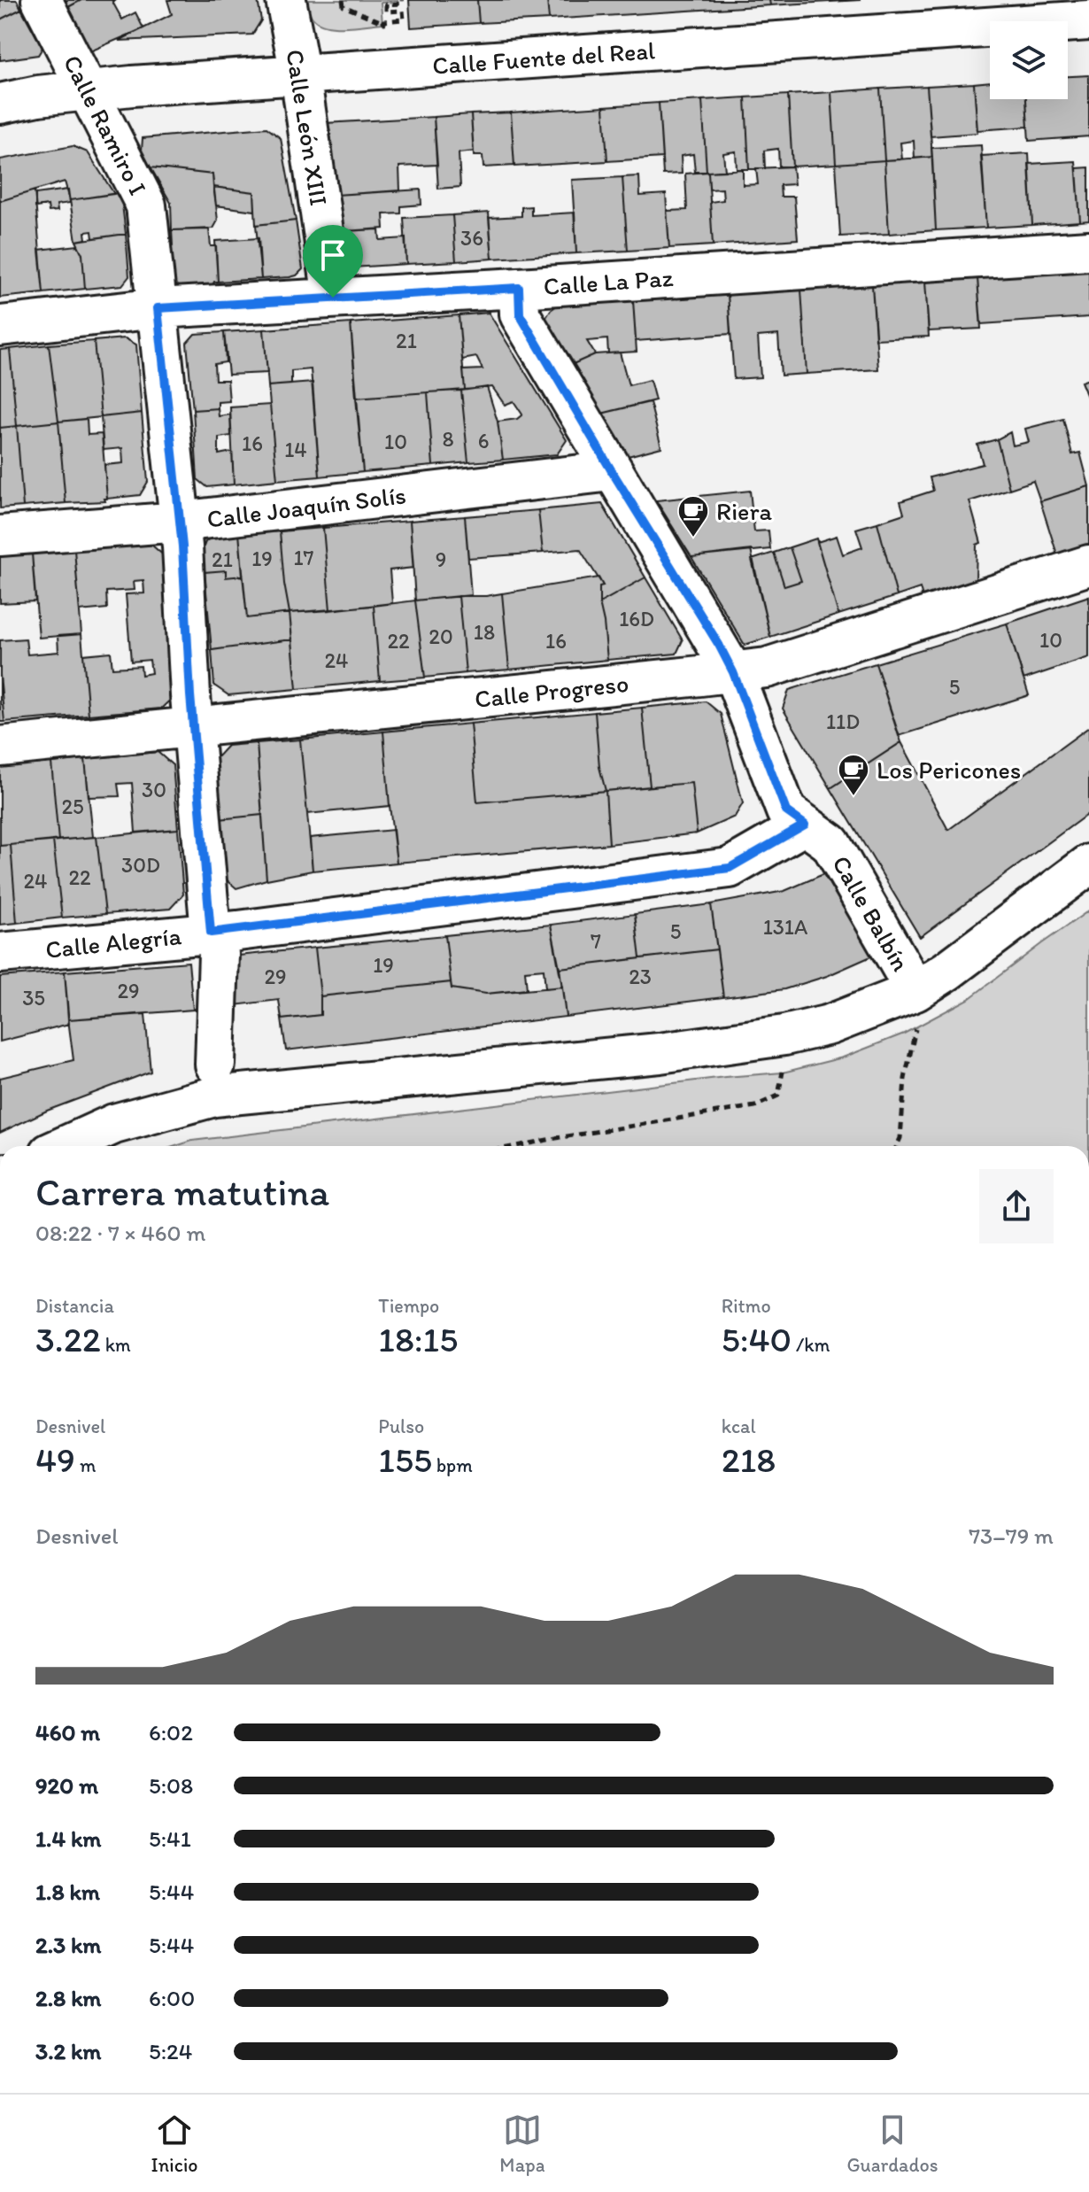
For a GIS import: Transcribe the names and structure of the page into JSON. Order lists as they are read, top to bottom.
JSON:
{
  "streets": {
    "street": [
      "Calle Fuente del Real",
      "Calle Ramiro I",
      "Calle León XIII",
      "Calle La Paz",
      "Calle Joaquín Solís",
      "Calle Progreso",
      "Calle Balbín",
      "Calle Alegría"
    ]
  },
  "crossings": [
    ["Calle Fuente del Real", "Calle Ramiro I"],
    ["Calle Fuente del Real", "Calle León XIII"],
    ["Calle Ramiro I", "Calle La Paz"],
    ["Calle Ramiro I", "Calle Joaquín Solís"],
    ["Calle Ramiro I", "Calle Progreso"],
    ["Calle Ramiro I", "Calle Alegría"],
    ["Calle León XIII", "Calle La Paz"],
    ["Calle La Paz", "Calle Balbín"],
    ["Calle Joaquín Solís", "Calle Balbín"],
    ["Calle Progreso", "Calle Balbín"],
    ["Calle Balbín", "Calle Alegría"]
  ],
  "places": {
    "cafe": ["Riera", "Los Pericones"]
  },
  "house_numbers": [
    "36",
    "21",
    "8",
    "6",
    "10",
    "16",
    "14",
    "17",
    "19",
    "21",
    "9",
    "16D",
    "18",
    "20",
    "10",
    "22",
    "16",
    "24",
    "5",
    "11D",
    "30",
    "25",
    "30D",
    "22",
    "24",
    "131A",
    "5",
    "7",
    "19",
    "29",
    "23",
    "29",
    "35"
  ],
  "page": {
    "heading": ["Carrera matutina", "08:22 · 7 × 460 m"],
    "stats": [
      ["Distancia", "3.22 km"],
      ["Tiempo", "18:15"],
      ["Ritmo", "5:40 /km"],
      ["Desnivel", "49 m"],
      ["Pulso", "155 bpm"],
      ["kcal", "218"]
    ],
    "chart": ["Desnivel", "73–79 m"],
    "list": [
      {
        "name": "460 m",
        "note": "6:02"
      },
      {
        "name": "920 m",
        "note": "5:08"
      },
      {
        "name": "1.4 km",
        "note": "5:41"
      },
      {
        "name": "1.8 km",
        "note": "5:44"
      },
      {
        "name": "2.3 km",
        "note": "5:44"
      },
      {
        "name": "2.8 km",
        "note": "6:00"
      },
      {
        "name": "3.2 km",
        "note": "5:24"
      }
    ],
    "tabs": ["Inicio", "Mapa", "Guardados"]
  }
}
